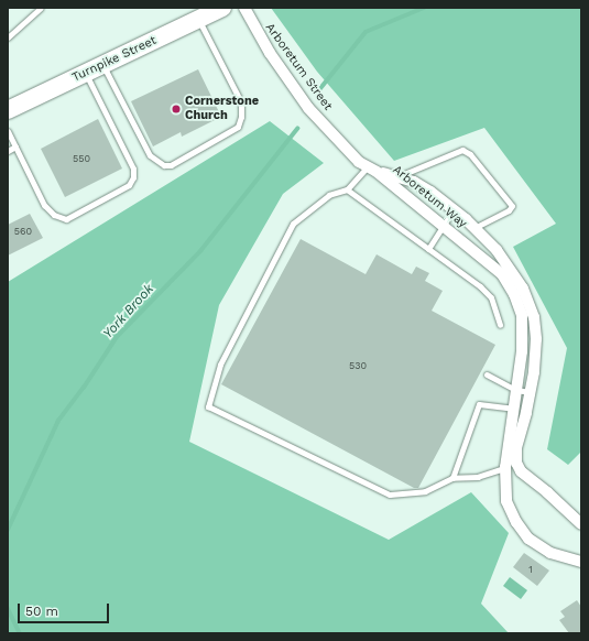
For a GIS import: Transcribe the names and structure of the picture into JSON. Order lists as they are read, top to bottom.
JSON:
{
  "streets": {
    "main road": ["Turnpike Street"],
    "street": ["Arboretum Street", "Arboretum Way"]
  },
  "crossings": [
    ["Arboretum Street", "Arboretum Way"]
  ],
  "water": ["York Brook"],
  "places": ["Cornerstone Church"],
  "house_numbers": [
    "550",
    "560",
    "530",
    "1"
  ],
  "scale_bar": "50 m"
}
